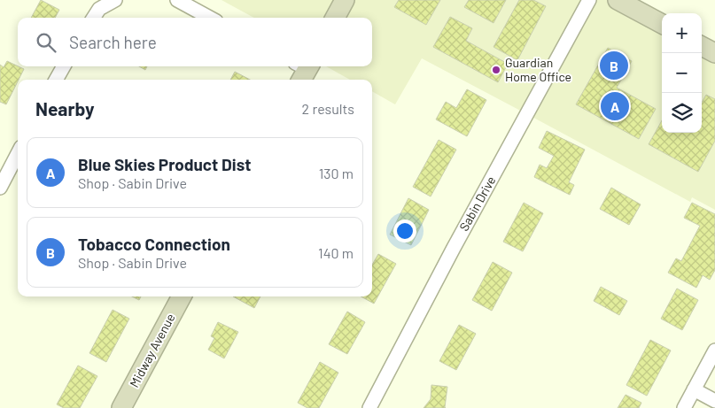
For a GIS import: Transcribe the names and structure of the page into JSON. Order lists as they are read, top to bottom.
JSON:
{
  "streets": {
    "street": ["Sabin Drive", "Midway Avenue"]
  },
  "places": ["Guardian Home Office"],
  "page": {
    "map_buttons": ["+", "−"],
    "search": "Search here",
    "pins": ["B", "A"],
    "heading": ["Nearby", "2 results"],
    "list": [
      {
        "mark": "A",
        "name": "Blue Skies Product Dist",
        "note": "Shop · Sabin Drive",
        "value": "130 m"
      },
      {
        "mark": "B",
        "name": "Tobacco Connection",
        "note": "Shop · Sabin Drive",
        "value": "140 m"
      }
    ]
  }
}
